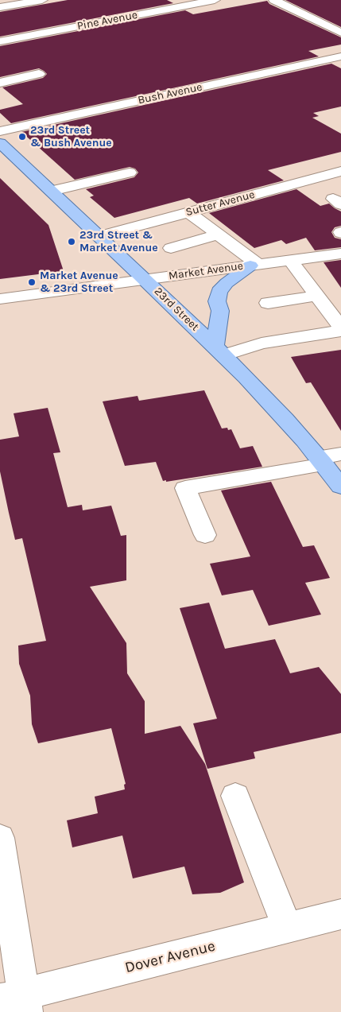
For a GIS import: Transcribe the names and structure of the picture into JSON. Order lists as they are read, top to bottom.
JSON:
{
  "streets": {
    "main road": ["23rd Street"],
    "street": [
      "Pine Avenue",
      "Bush Avenue",
      "Sutter Avenue",
      "Market Avenue",
      "Dover Avenue"
    ]
  },
  "crossings": [
    ["Sutter Avenue", "23rd Street"],
    ["Market Avenue", "23rd Street"]
  ],
  "places": ["23rd Street & Bush Avenue", "23rd Street & Market Avenue", "Market Avenue & 23rd Street"]
}
